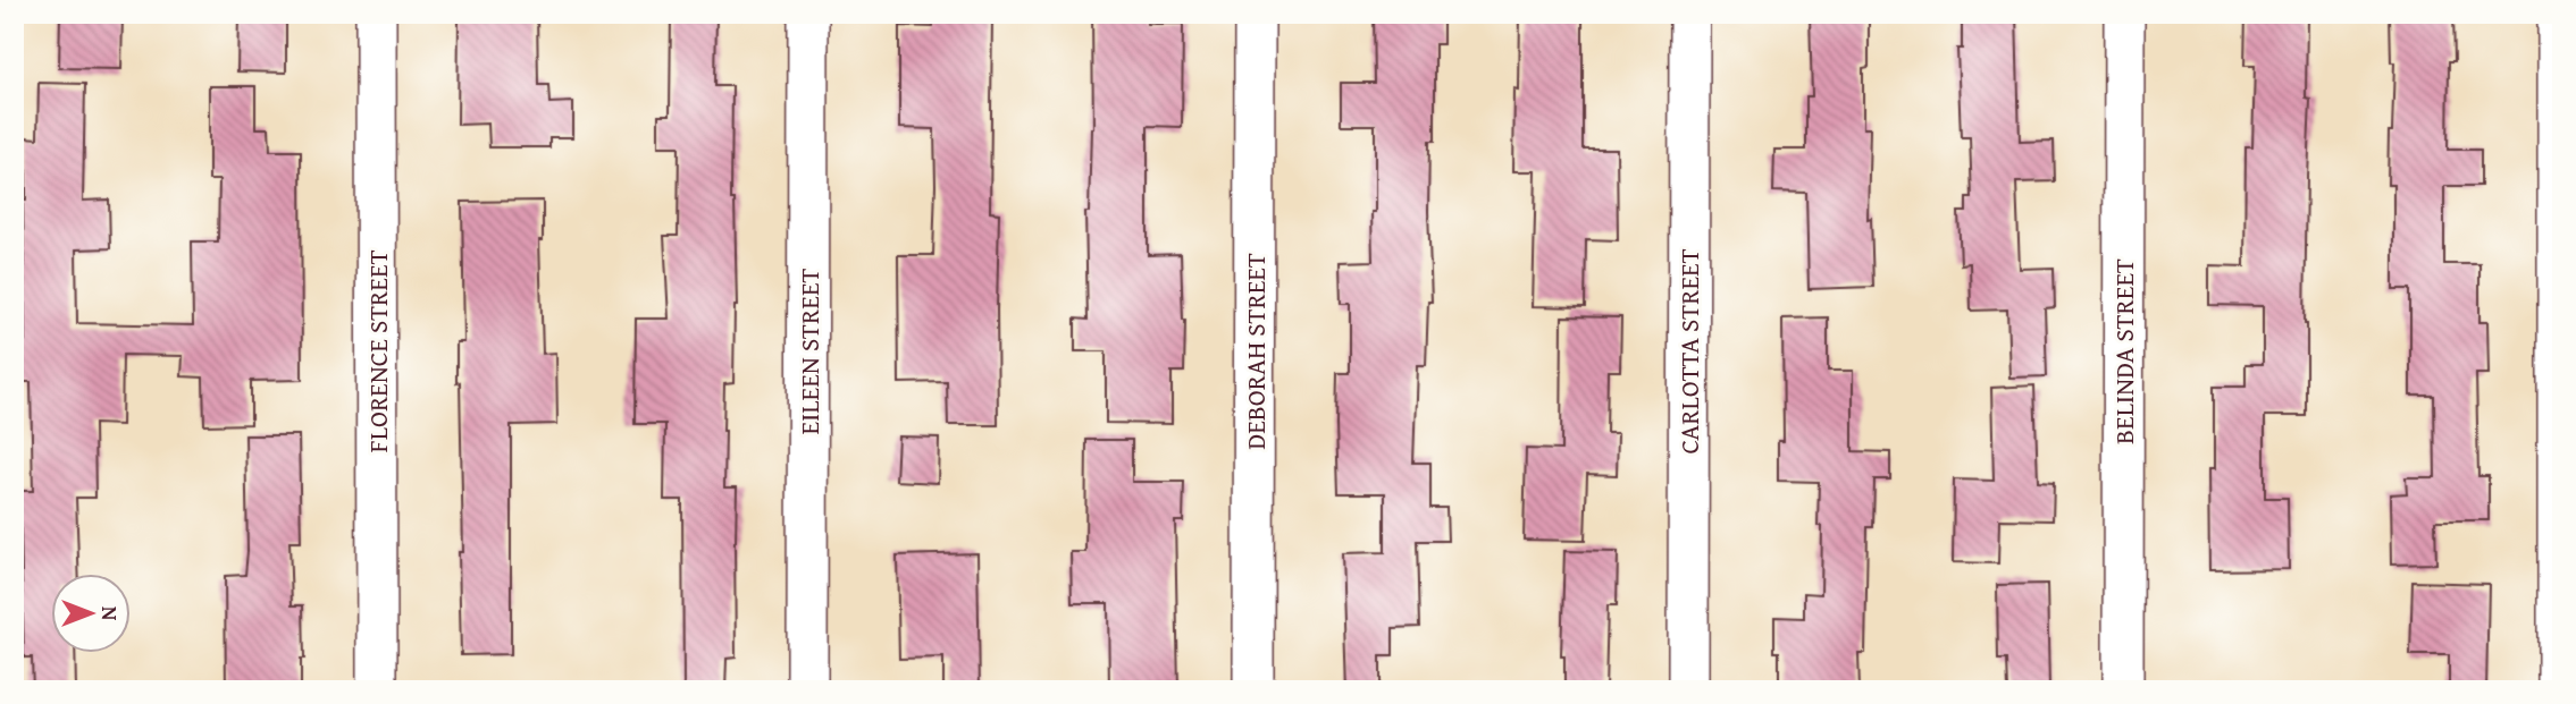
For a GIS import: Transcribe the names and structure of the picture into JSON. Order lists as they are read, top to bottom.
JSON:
{
  "streets": {
    "street": [
      "FLORENCE STREET",
      "EILEEN STREET",
      "DEBORAH STREET",
      "CARLOTTA STREET",
      "BELINDA STREET"
    ]
  },
  "north": "right"
}
